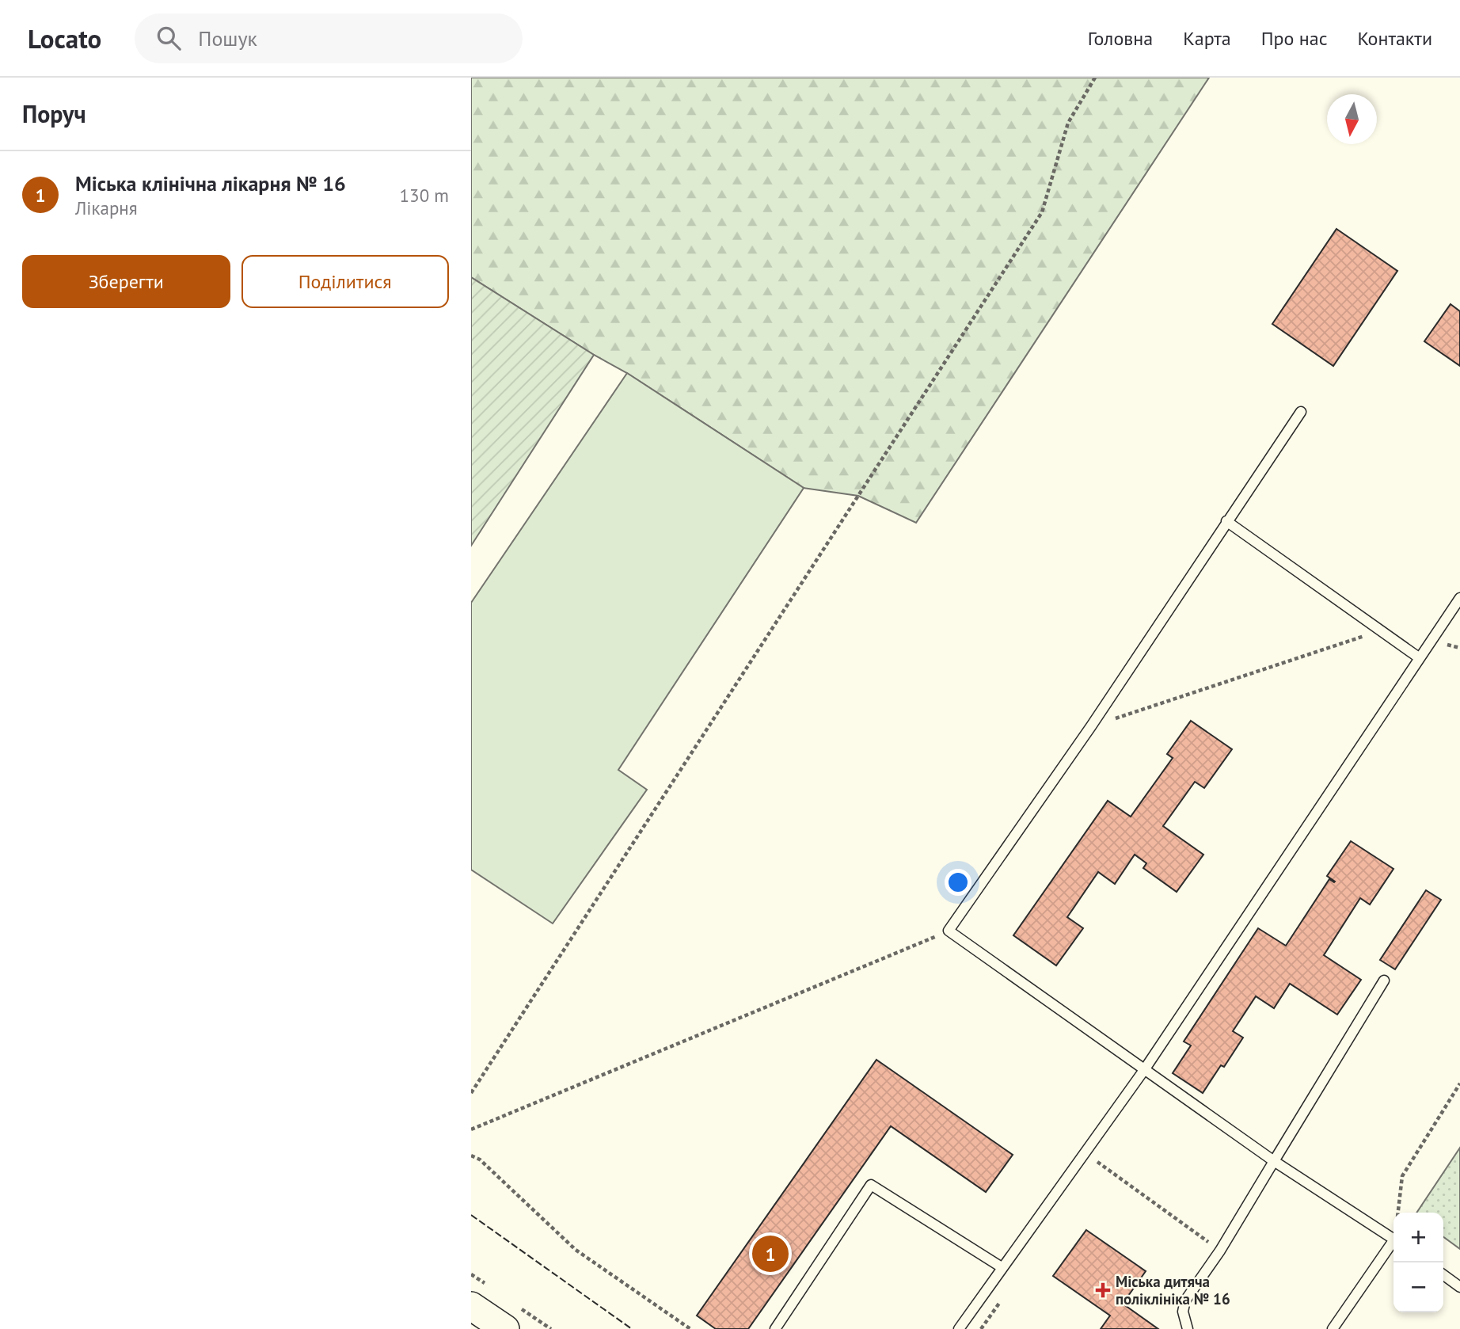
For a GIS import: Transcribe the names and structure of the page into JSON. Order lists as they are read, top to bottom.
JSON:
{
  "places": {
    "health": ["Міська дитяча поліклініка № 16"]
  },
  "north": "bottom",
  "page": {
    "header": "Locato",
    "search": "Пошук",
    "nav": [
      "Головна",
      "Карта",
      "Про нас",
      "Контакти"
    ],
    "heading": "Поруч",
    "list": [
      {
        "mark": "1",
        "name": "Міська клінічна лікарня № 16",
        "note": "Лікарня",
        "value": "130 m"
      }
    ],
    "buttons": ["Зберегти", "Поділитися"],
    "map_buttons": ["+", "−"],
    "pins": "1"
  }
}
